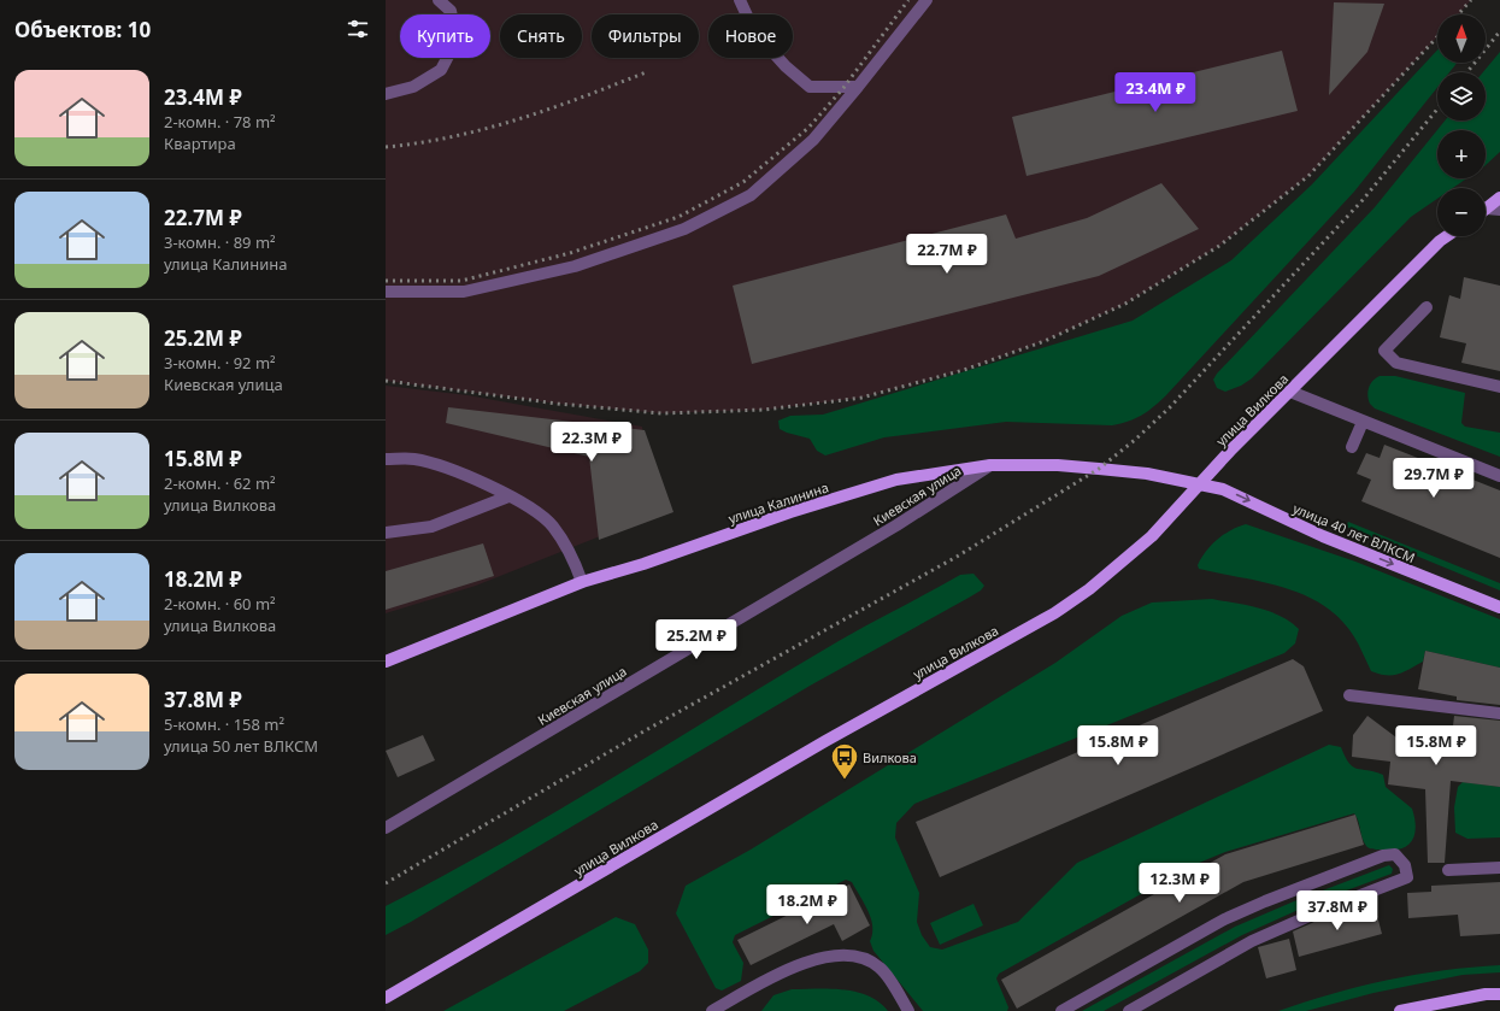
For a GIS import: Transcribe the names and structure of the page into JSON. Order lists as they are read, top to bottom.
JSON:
{
  "streets": {
    "main road": ["улица Вилкова", "улица Калинина", "улица 40 лет ВЛКСМ"],
    "street": ["Киевская улица"]
  },
  "crossings": [
    ["улица Вилкова", "улица Калинина"],
    ["улица Вилкова", "улица 40 лет ВЛКСМ"],
    ["Киевская улица", "улица Калинина"],
    ["улица Калинина", "улица 40 лет ВЛКСМ"]
  ],
  "one_way": ["улица 40 лет ВЛКСМ"],
  "places": {
    "bus stop": ["Вилкова"]
  },
  "north": "top",
  "page": {
    "heading": "Объектов: 10",
    "map_buttons": ["+", "−"],
    "chip": [
      "Купить",
      "Снять",
      "Фильтры",
      "Новое"
    ],
    "list": [
      {
        "name": "23.4M ₽",
        "note": "2-комн. · 78 m² · Квартира"
      },
      {
        "name": "22.7M ₽",
        "note": "3-комн. · 89 m² · улица Калинина"
      },
      {
        "name": "25.2M ₽",
        "note": "3-комн. · 92 m² · Киевская улица"
      },
      {
        "name": "15.8M ₽",
        "note": "2-комн. · 62 m² · улица Вилкова"
      },
      {
        "name": "18.2M ₽",
        "note": "2-комн. · 60 m² · улица Вилкова"
      },
      {
        "name": "37.8M ₽",
        "note": "5-комн. · 158 m² · улица 50 лет ВЛКСМ"
      }
    ],
    "price": [
      "23.4M ₽",
      "22.7M ₽",
      "22.3M ₽",
      "29.7M ₽",
      "25.2M ₽",
      "15.8M ₽",
      "15.8M ₽",
      "12.3M ₽",
      "18.2M ₽",
      "37.8M ₽"
    ]
  }
}
